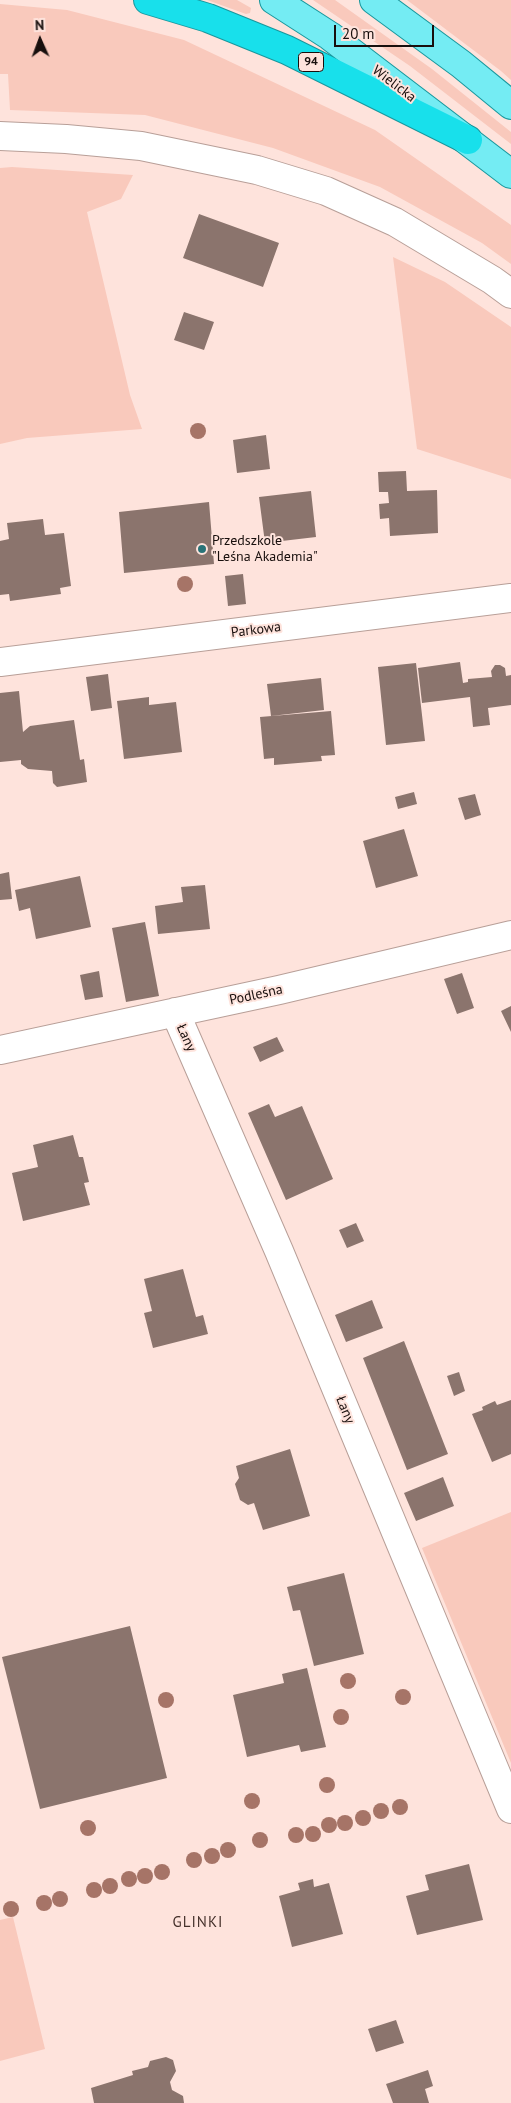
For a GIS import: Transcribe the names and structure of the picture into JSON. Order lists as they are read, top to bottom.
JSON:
{
  "streets": {
    "highway": ["94"],
    "main road": ["Wielicka"],
    "street": ["Parkowa", "Podleśna", "Łany"]
  },
  "crossings": [
    ["94", "Wielicka"],
    ["Podleśna", "Łany"]
  ],
  "districts": ["GLINKI"],
  "places": ["Przedszkole \"Leśna Akademia\""],
  "scale_bar": "20 m",
  "north": "top"
}
